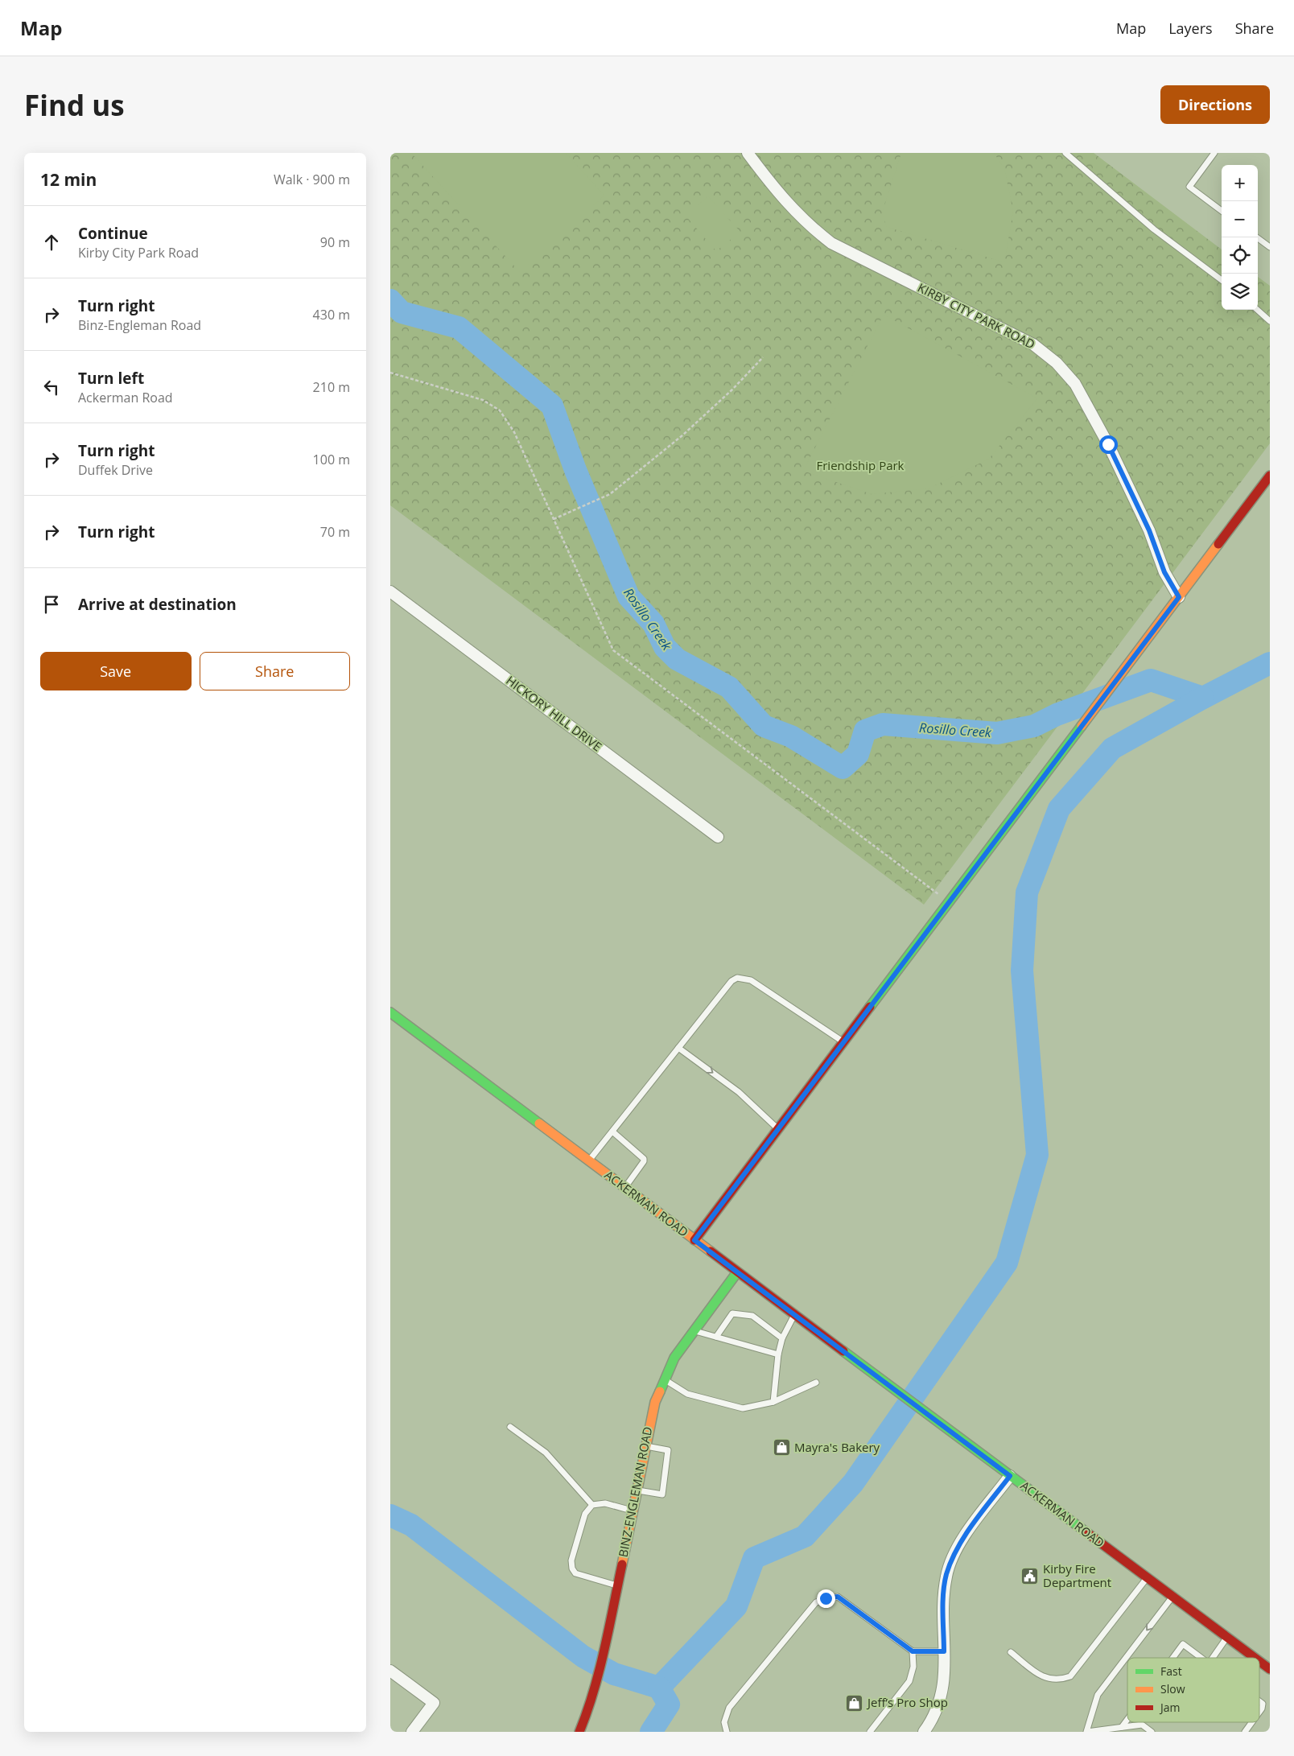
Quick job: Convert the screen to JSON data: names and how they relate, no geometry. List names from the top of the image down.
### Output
{
  "streets": {
    "street": [
      "KIRBY CITY PARK ROAD",
      "HICKORY HILL DRIVE",
      "ACKERMAN ROAD",
      "BINZ-ENGLEMAN ROAD"
    ]
  },
  "crossings": [
    ["ACKERMAN ROAD", "BINZ-ENGLEMAN ROAD"]
  ],
  "water": ["Rosillo Creek"],
  "parks": ["Friendship Park"],
  "places": {
    "shop": ["Mayra's Bakery", "Jeff’s Pro Shop"],
    "public building": ["Kirby Fire Department"]
  },
  "legend": ["Fast", "Slow", "Jam"],
  "page": {
    "header": "Map",
    "nav": ["Map", "Layers", "Share"],
    "buttons": [
      "Directions",
      ["Save", "Share"]
    ],
    "title": "Find us",
    "heading": ["12 min", "Walk · 900 m"],
    "map_buttons": ["+", "−"],
    "list": [
      ["Continue", "Kirby City Park Road", "90 m"],
      ["Turn right", "Binz-Engleman Road", "430 m"],
      ["Turn left", "Ackerman Road", "210 m"],
      ["Turn right", "Duffek Drive", "100 m"],
      ["Turn right", "70 m"],
      "Arrive at destination"
    ]
  }
}
